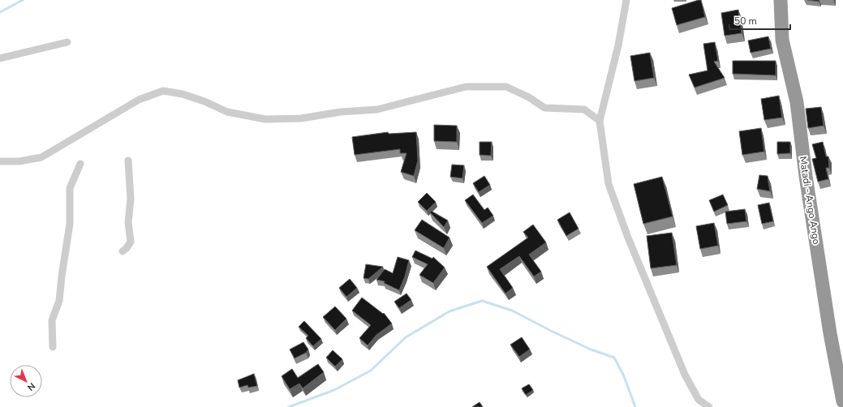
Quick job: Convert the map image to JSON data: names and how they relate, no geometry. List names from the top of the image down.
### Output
{
  "streets": {
    "highway": ["Matadi - Ango Ango"]
  },
  "scale_bar": "50 m",
  "north": "bottom right"
}
